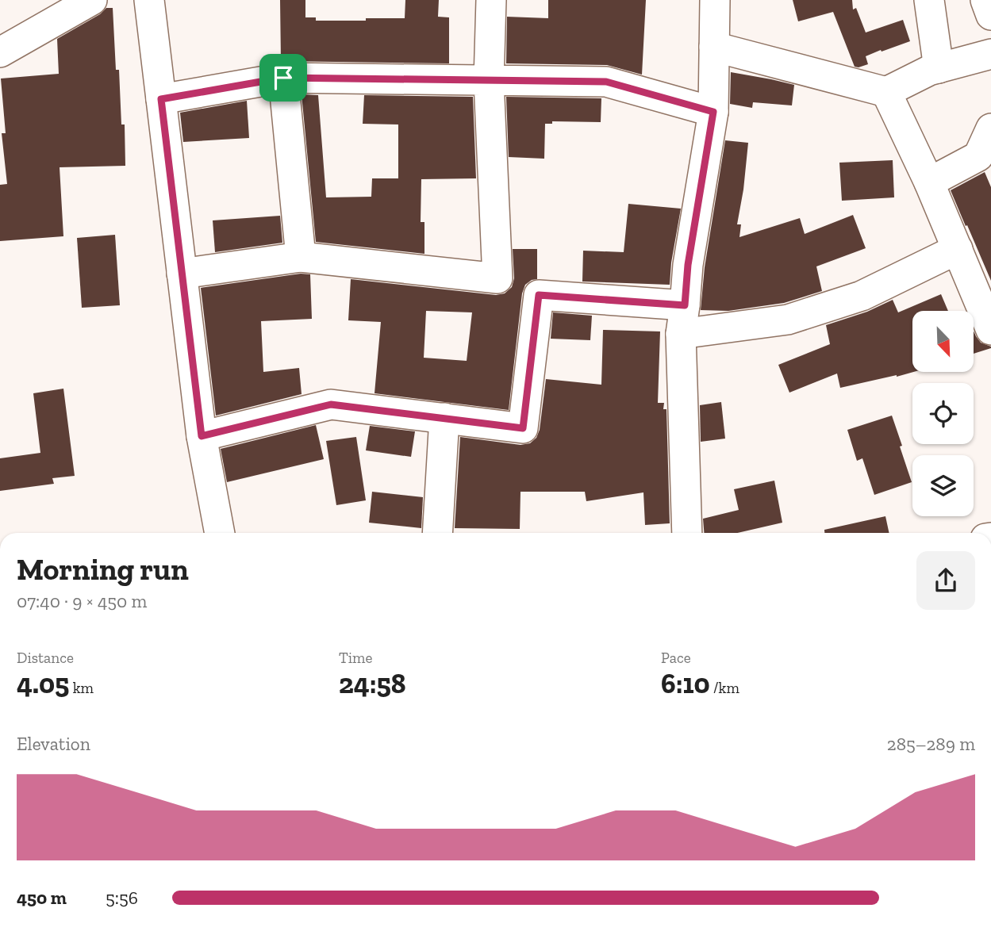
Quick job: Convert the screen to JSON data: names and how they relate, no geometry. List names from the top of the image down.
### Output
{
  "north": "bottom right",
  "page": {
    "heading": ["Morning run", "07:40 · 9 × 450 m"],
    "stats": [
      ["Distance", "4.05 km"],
      ["Time", "24:58"],
      ["Pace", "6:10 /km"]
    ],
    "chart": ["Elevation", "285–289 m"],
    "list": [
      {
        "name": "450 m",
        "note": "5:56"
      }
    ]
  }
}
